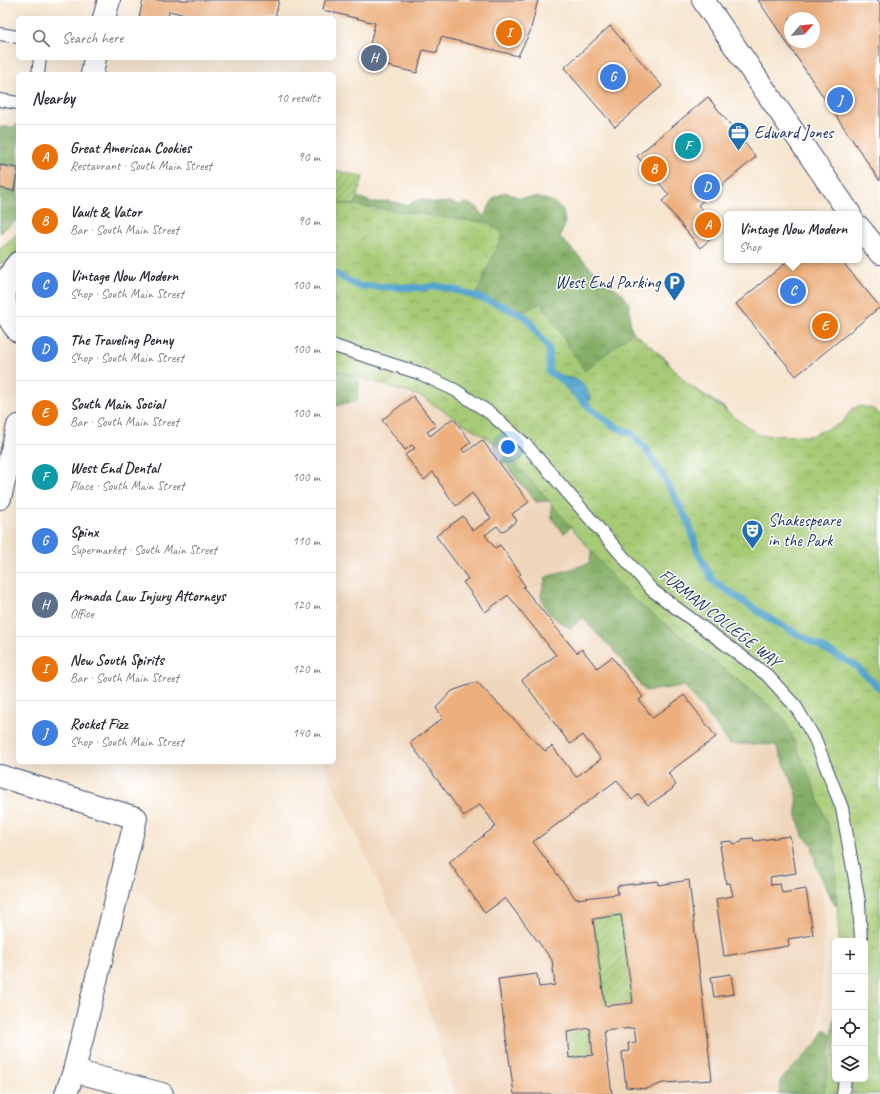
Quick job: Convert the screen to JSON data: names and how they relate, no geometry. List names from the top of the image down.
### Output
{
  "streets": {
    "lane": ["FURMAN COLLEGE WAY"]
  },
  "places": {
    "office": ["Edward Jones"],
    "parking": ["West End Parking"],
    "theatre": ["Shakespeare in the Park"]
  },
  "north": "top right",
  "page": {
    "search": "Search here",
    "pins": [
      "I",
      "H",
      "G",
      "J",
      "F",
      "B",
      "D",
      "A",
      "C",
      "E"
    ],
    "heading": ["Nearby", "10 results"],
    "list": [
      {
        "mark": "A",
        "name": "Great American Cookies",
        "note": "Restaurant · South Main Street",
        "value": "90 m"
      },
      {
        "mark": "B",
        "name": "Vault & Vator",
        "note": "Bar · South Main Street",
        "value": "90 m"
      },
      {
        "mark": "C",
        "name": "Vintage Now Modern",
        "note": "Shop · South Main Street",
        "value": "100 m"
      },
      {
        "mark": "D",
        "name": "The Traveling Penny",
        "note": "Shop · South Main Street",
        "value": "100 m"
      },
      {
        "mark": "E",
        "name": "South Main Social",
        "note": "Bar · South Main Street",
        "value": "100 m"
      },
      {
        "mark": "F",
        "name": "West End Dental",
        "note": "Place · South Main Street",
        "value": "100 m"
      },
      {
        "mark": "G",
        "name": "Spinx",
        "note": "Supermarket · South Main Street",
        "value": "110 m"
      },
      {
        "mark": "H",
        "name": "Armada Law Injury Attorneys",
        "note": "Office",
        "value": "120 m"
      },
      {
        "mark": "I",
        "name": "New South Spirits",
        "note": "Bar · South Main Street",
        "value": "120 m"
      },
      {
        "mark": "J",
        "name": "Rocket Fizz",
        "note": "Shop · South Main Street",
        "value": "140 m"
      }
    ],
    "popup": ["Vintage Now Modern", "Shop"],
    "map_buttons": ["+", "−"]
  }
}
